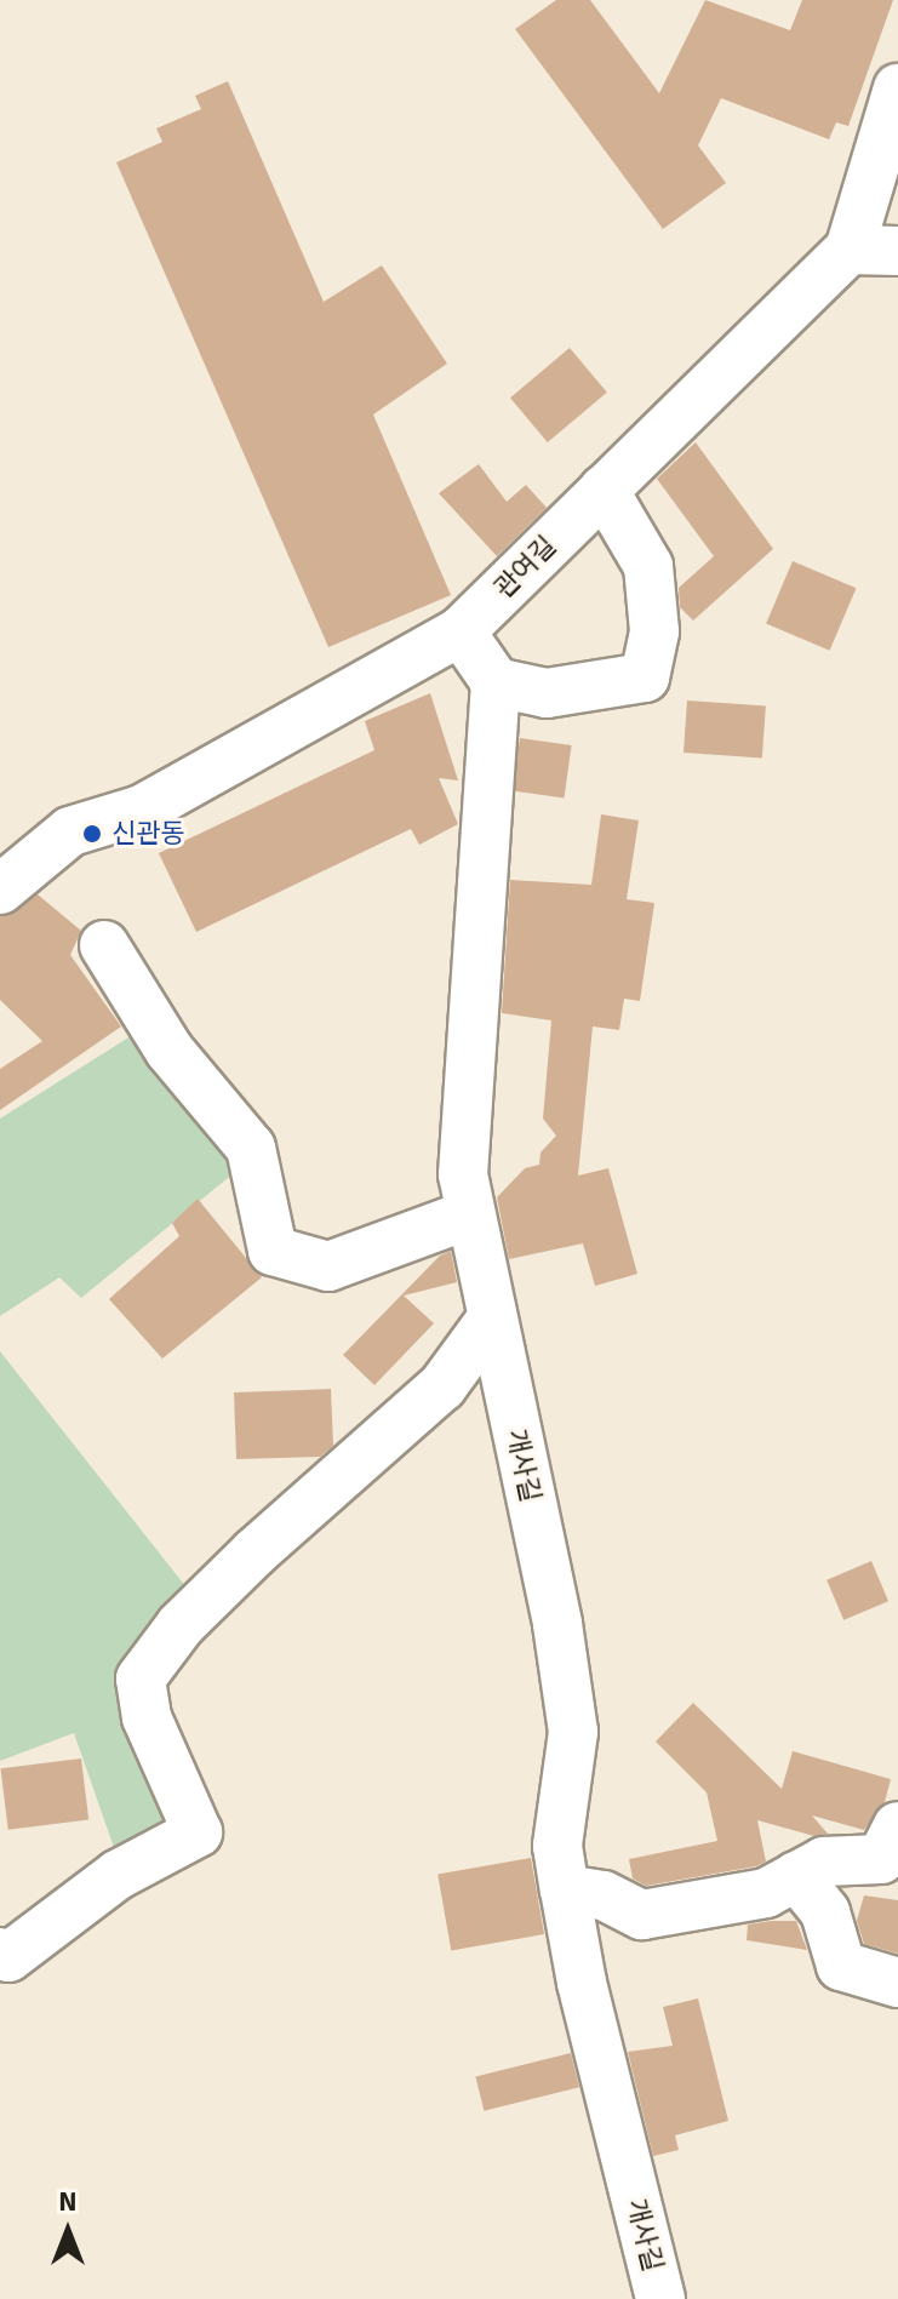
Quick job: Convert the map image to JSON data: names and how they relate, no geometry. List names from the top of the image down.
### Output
{
  "streets": {
    "street": ["관여길", "개사길"]
  },
  "places": ["신관동"],
  "north": "top"
}
